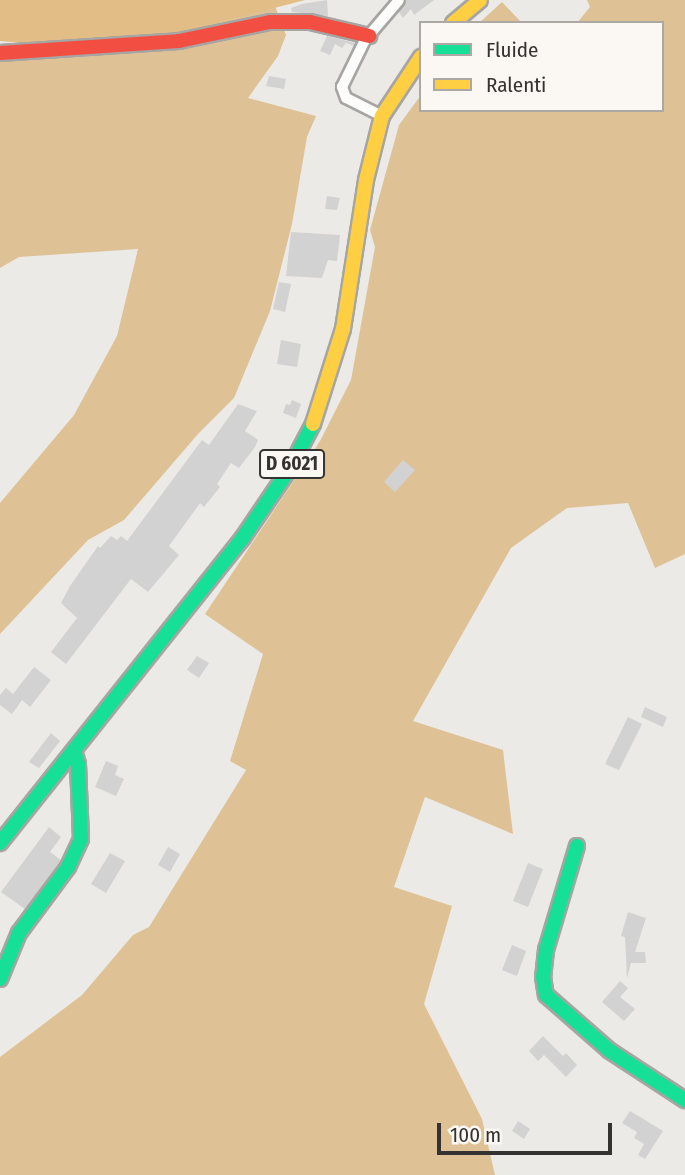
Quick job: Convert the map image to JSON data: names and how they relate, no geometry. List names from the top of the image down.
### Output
{
  "streets": {
    "street": ["D 6021"]
  },
  "legend": ["Fluide", "Ralenti"],
  "scale_bar": "100 m"
}
